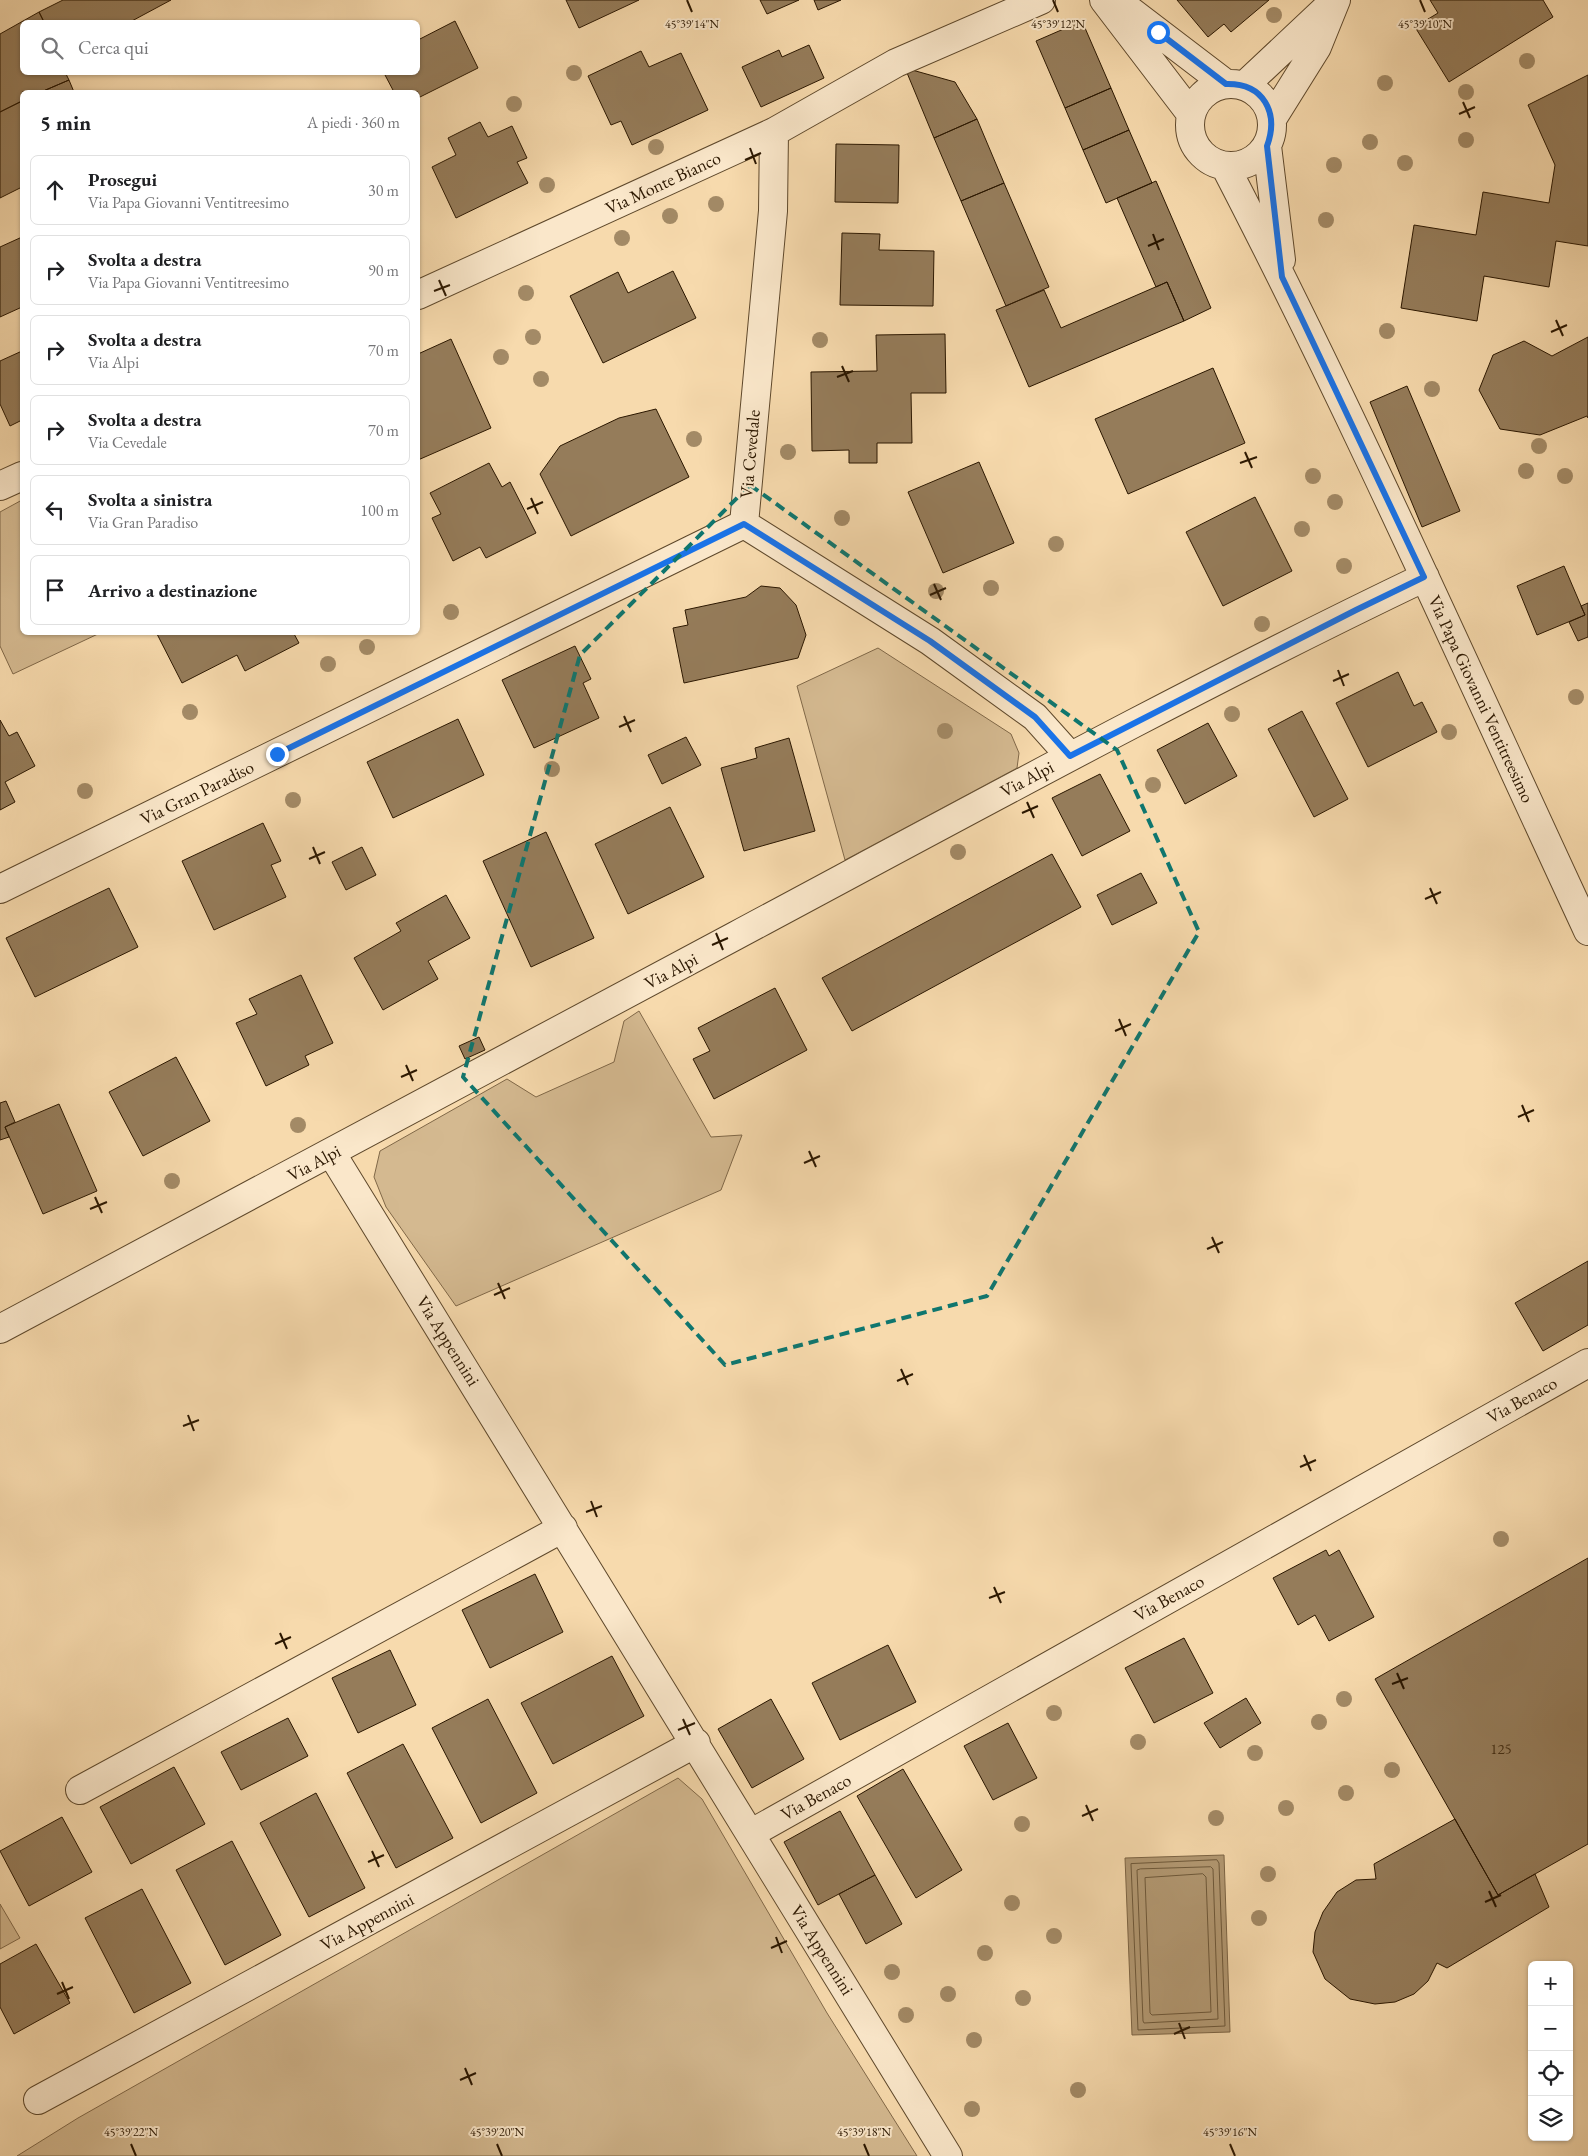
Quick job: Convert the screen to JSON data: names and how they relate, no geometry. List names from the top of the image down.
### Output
{
  "streets": {
    "street": [
      "Via Monte Bianco",
      "Via Cevedale",
      "Via Papa Giovanni Ventitreesimo",
      "Via Alpi",
      "Via Gran Paradiso",
      "Via Appennini",
      "Via Benaco"
    ]
  },
  "crossings": [
    ["Via Monte Bianco", "Via Cevedale"],
    ["Via Cevedale", "Via Gran Paradiso"],
    ["Via Papa Giovanni Ventitreesimo", "Via Alpi"],
    ["Via Alpi", "Via Appennini"],
    ["Via Appennini", "Via Benaco"]
  ],
  "house_numbers": ["125"],
  "page": {
    "search": "Cerca qui",
    "heading": ["5 min", "A piedi · 360 m"],
    "list": [
      ["Prosegui", "Via Papa Giovanni Ventitreesimo", "30 m"],
      ["Svolta a destra", "Via Papa Giovanni Ventitreesimo", "90 m"],
      ["Svolta a destra", "Via Alpi", "70 m"],
      ["Svolta a destra", "Via Cevedale", "70 m"],
      ["Svolta a sinistra", "Via Gran Paradiso", "100 m"],
      "Arrivo a destinazione"
    ],
    "map_buttons": ["+", "−"]
  },
  "coordinates": [
    "45°39'14\"N",
    "45°39'12\"N",
    "45°39'10\"N",
    "45°39'22\"N",
    "45°39'20\"N",
    "45°39'18\"N",
    "45°39'16\"N"
  ]
}
